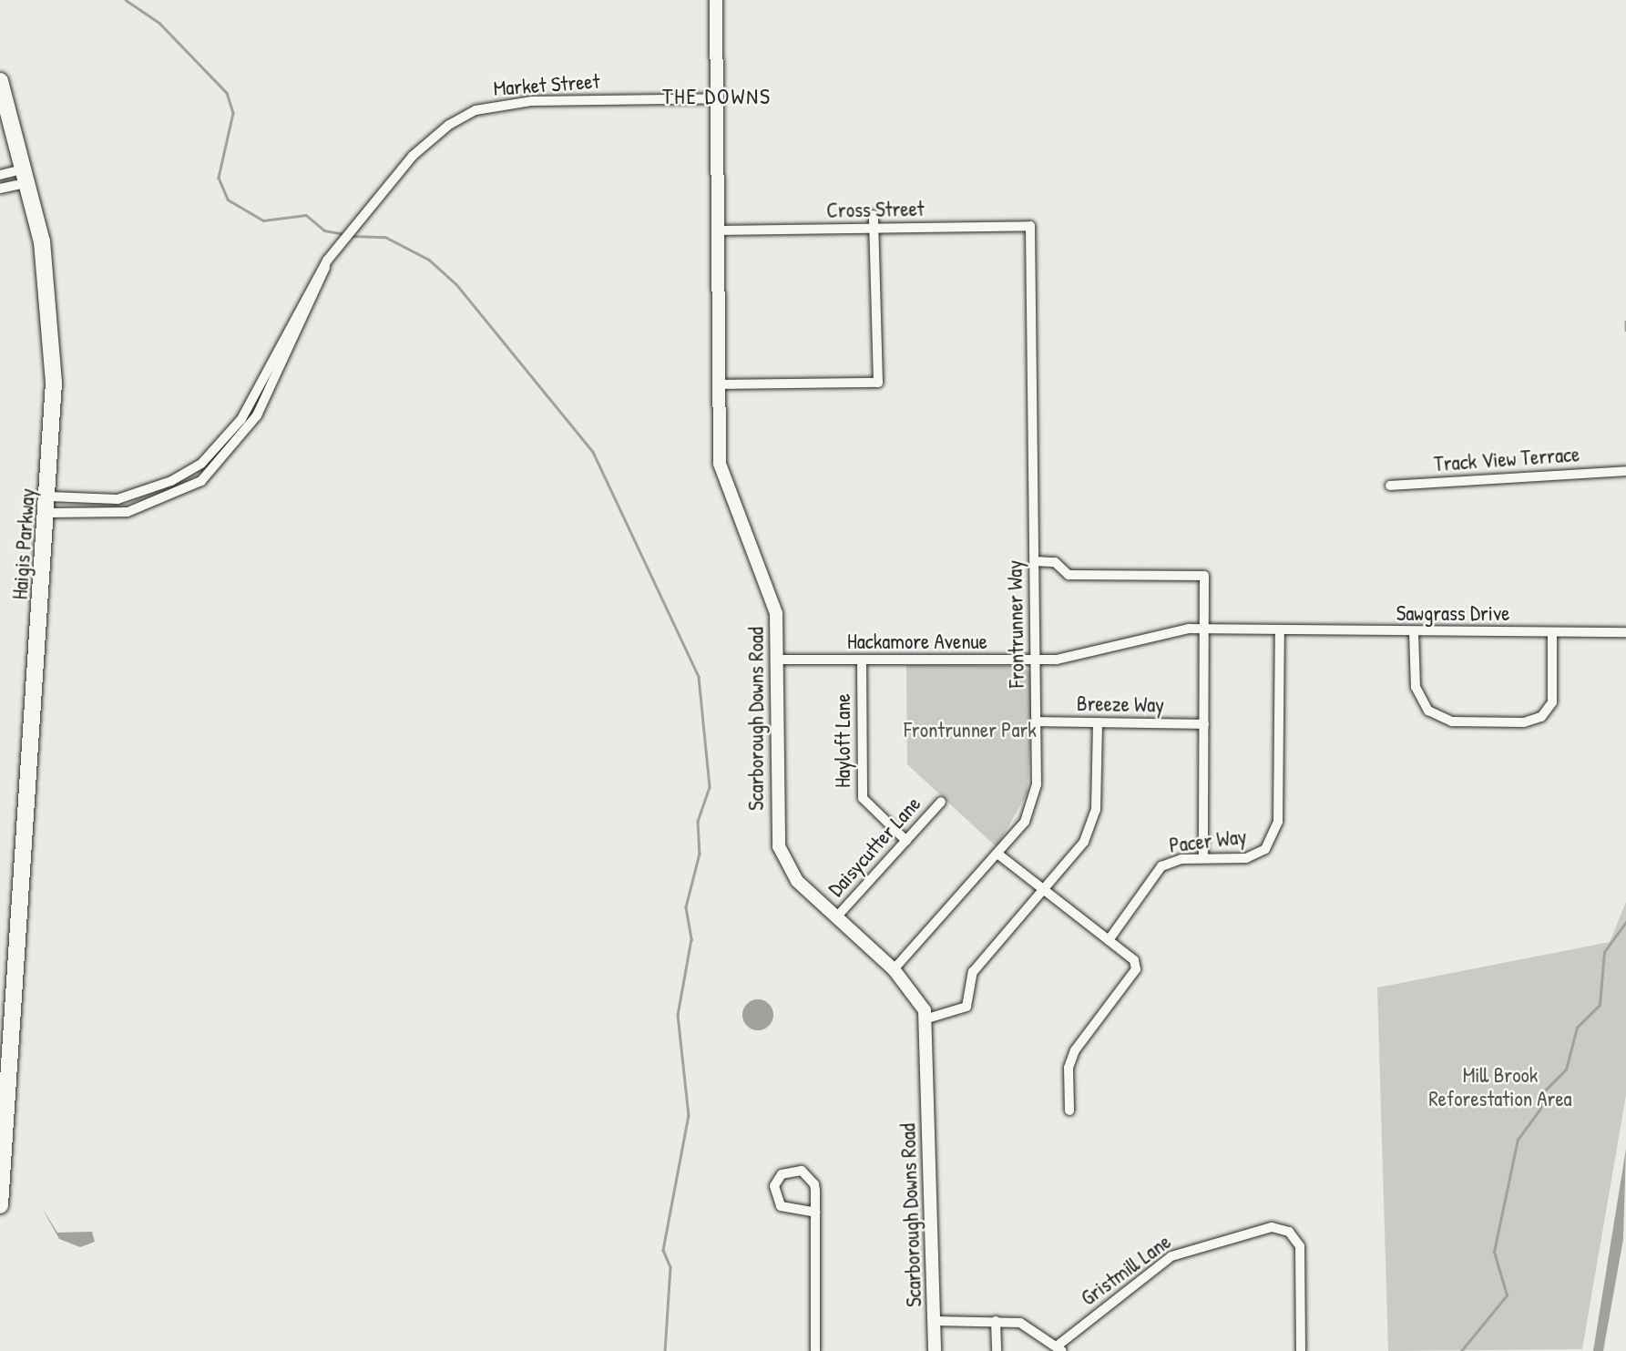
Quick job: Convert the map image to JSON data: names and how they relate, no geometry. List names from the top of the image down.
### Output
{
  "streets": {
    "main road": ["Haigis Parkway"],
    "street": [
      "Market Street",
      "Cross Street",
      "Track View Terrace",
      "Sawgrass Drive",
      "Frontrunner Way",
      "Hackamore Avenue",
      "Breeze Way",
      "Scarborough Downs Road",
      "Hayloft Lane",
      "Pacer Way",
      "Daisycutter Lane",
      "Gristmill Lane"
    ]
  },
  "crossings": [
    ["Market Street", "Haigis Parkway"],
    ["Market Street", "Scarborough Downs Road"],
    ["Cross Street", "Frontrunner Way"],
    ["Cross Street", "Scarborough Downs Road"],
    ["Sawgrass Drive", "Hackamore Avenue"],
    ["Sawgrass Drive", "Pacer Way"],
    ["Frontrunner Way", "Hackamore Avenue"],
    ["Frontrunner Way", "Breeze Way"],
    ["Frontrunner Way", "Scarborough Downs Road"],
    ["Hackamore Avenue", "Scarborough Downs Road"],
    ["Hackamore Avenue", "Hayloft Lane"],
    ["Hackamore Avenue", "Pacer Way"],
    ["Scarborough Downs Road", "Daisycutter Lane"],
    ["Scarborough Downs Road", "Gristmill Lane"],
    ["Hayloft Lane", "Daisycutter Lane"]
  ],
  "districts": ["THE DOWNS"],
  "parks": ["Frontrunner Park", "Mill Brook Reforestation Area"]
}
